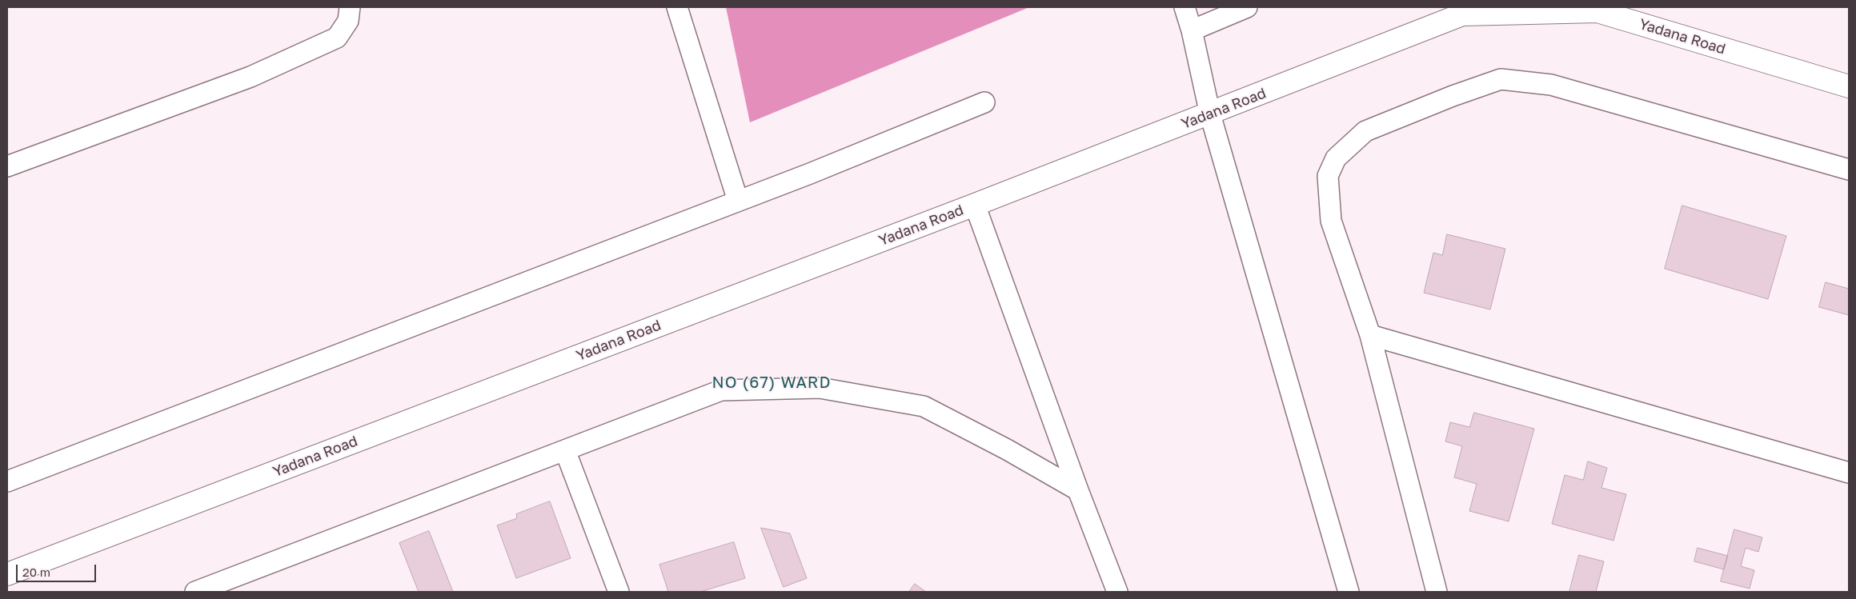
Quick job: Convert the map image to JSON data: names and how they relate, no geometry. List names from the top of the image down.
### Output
{
  "streets": {
    "main road": ["Yadana Road"]
  },
  "districts": ["NO (67) WARD"],
  "scale_bar": "20 m"
}
